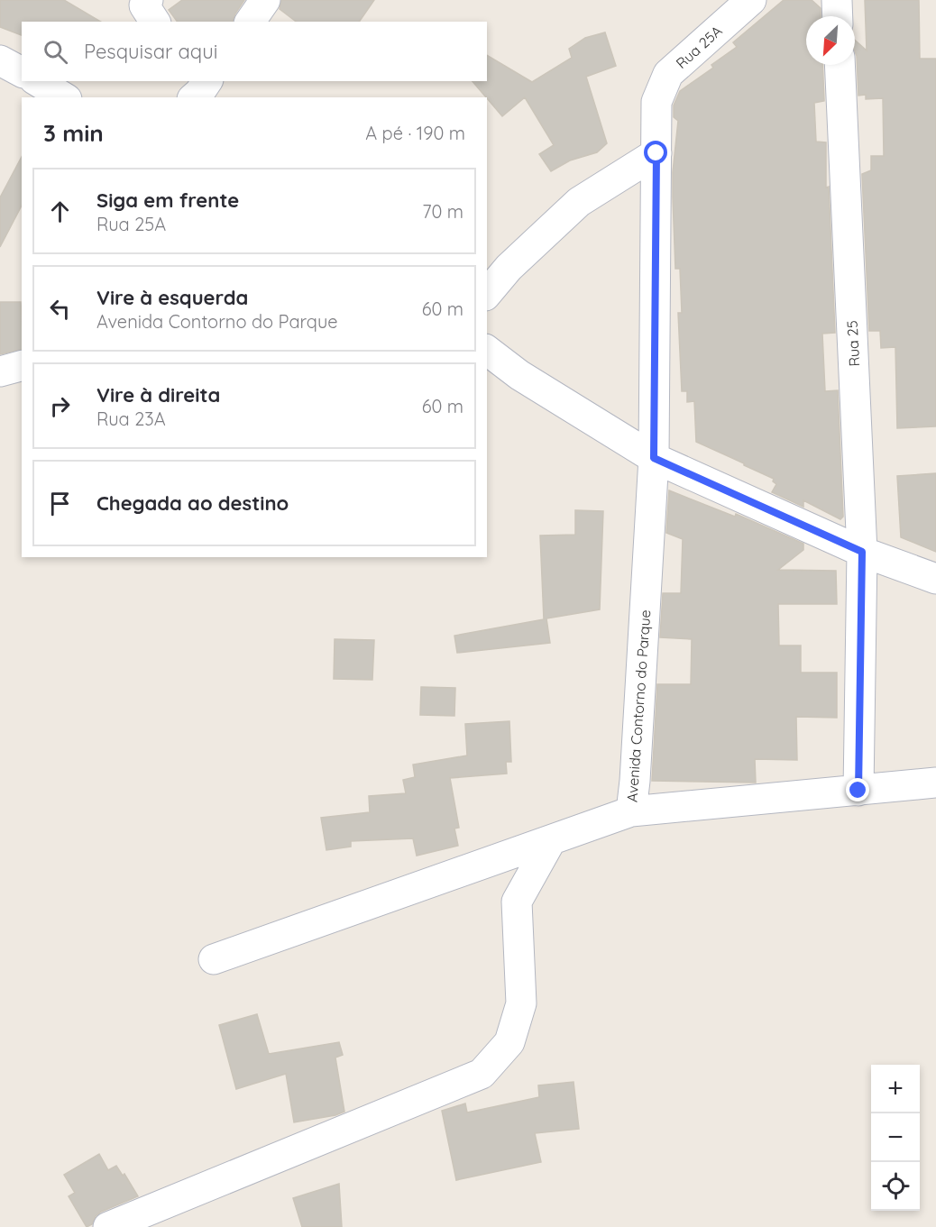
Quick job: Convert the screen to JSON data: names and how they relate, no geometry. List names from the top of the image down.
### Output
{
  "streets": {
    "street": ["Rua 25A", "Rua 25", "Avenida Contorno do Parque"]
  },
  "crossings": [
    ["Rua 25A", "Avenida Contorno do Parque"],
    ["Rua 25", "Avenida Contorno do Parque"]
  ],
  "north": "bottom left",
  "page": {
    "search": "Pesquisar aqui",
    "heading": ["3 min", "A pé · 190 m"],
    "list": [
      ["Siga em frente", "Rua 25A", "70 m"],
      ["Vire à esquerda", "Avenida Contorno do Parque", "60 m"],
      ["Vire à direita", "Rua 23A", "60 m"],
      "Chegada ao destino"
    ],
    "map_buttons": ["+", "−"]
  }
}
